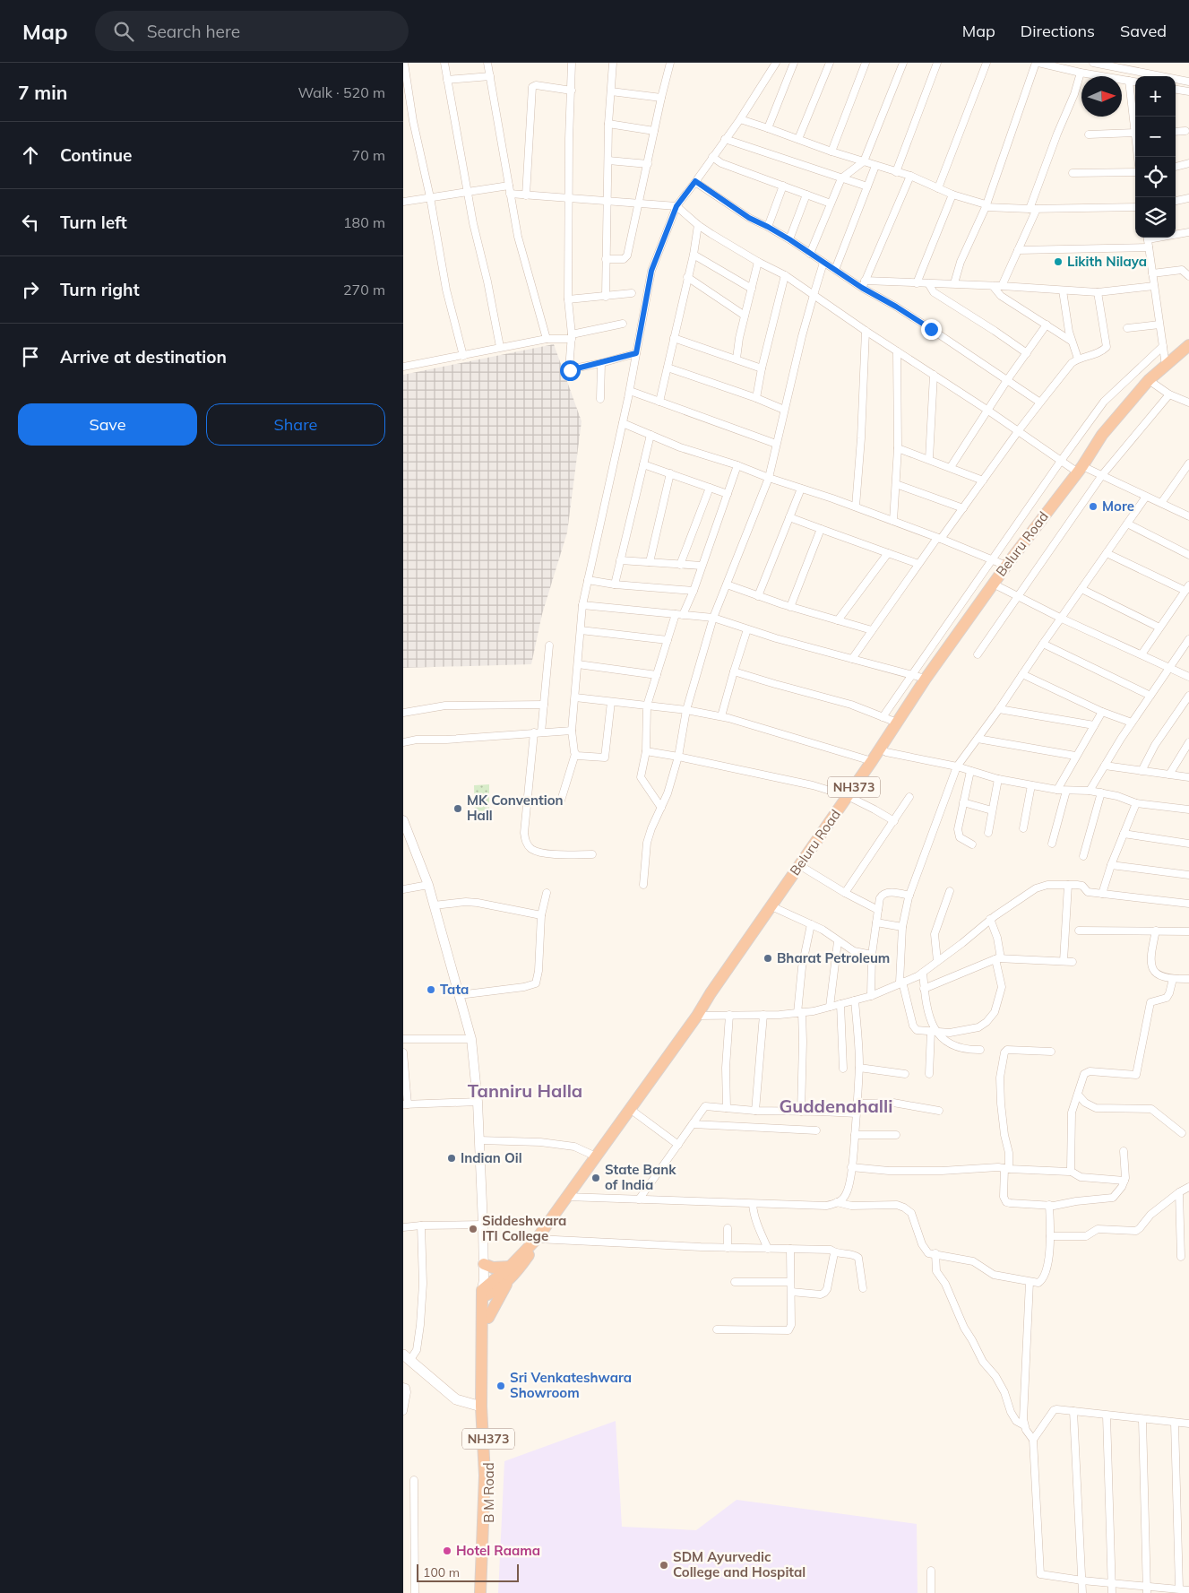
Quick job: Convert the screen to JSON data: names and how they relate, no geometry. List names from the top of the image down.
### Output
{
  "streets": {
    "highway": ["Beluru Road", "NH373", "B M Road"]
  },
  "crossings": [
    ["Beluru Road", "NH373"],
    ["Beluru Road", "B M Road"],
    ["NH373", "B M Road"]
  ],
  "districts": ["Tanniru Halla", "Guddenahalli"],
  "places": [
    "Likith Nilaya",
    "More",
    "MK Convention Hall",
    "Bharat Petroleum",
    "Tata",
    "Indian Oil",
    "State Bank of India",
    "Siddeshwara ITI College",
    "Sri Venkateshwara Showroom",
    "Hotel Raama",
    "SDM Ayurvedic College and Hospital"
  ],
  "scale_bar": "100 m",
  "north": "right",
  "page": {
    "header": "Map",
    "search": "Search here",
    "nav": ["Map", "Directions", "Saved"],
    "heading": ["7 min", "Walk · 520 m"],
    "map_buttons": ["+", "−"],
    "list": [
      ["Continue", "70 m"],
      ["Turn left", "180 m"],
      ["Turn right", "270 m"],
      "Arrive at destination"
    ],
    "buttons": ["Save", "Share"],
    "scale": "100 m"
  }
}
